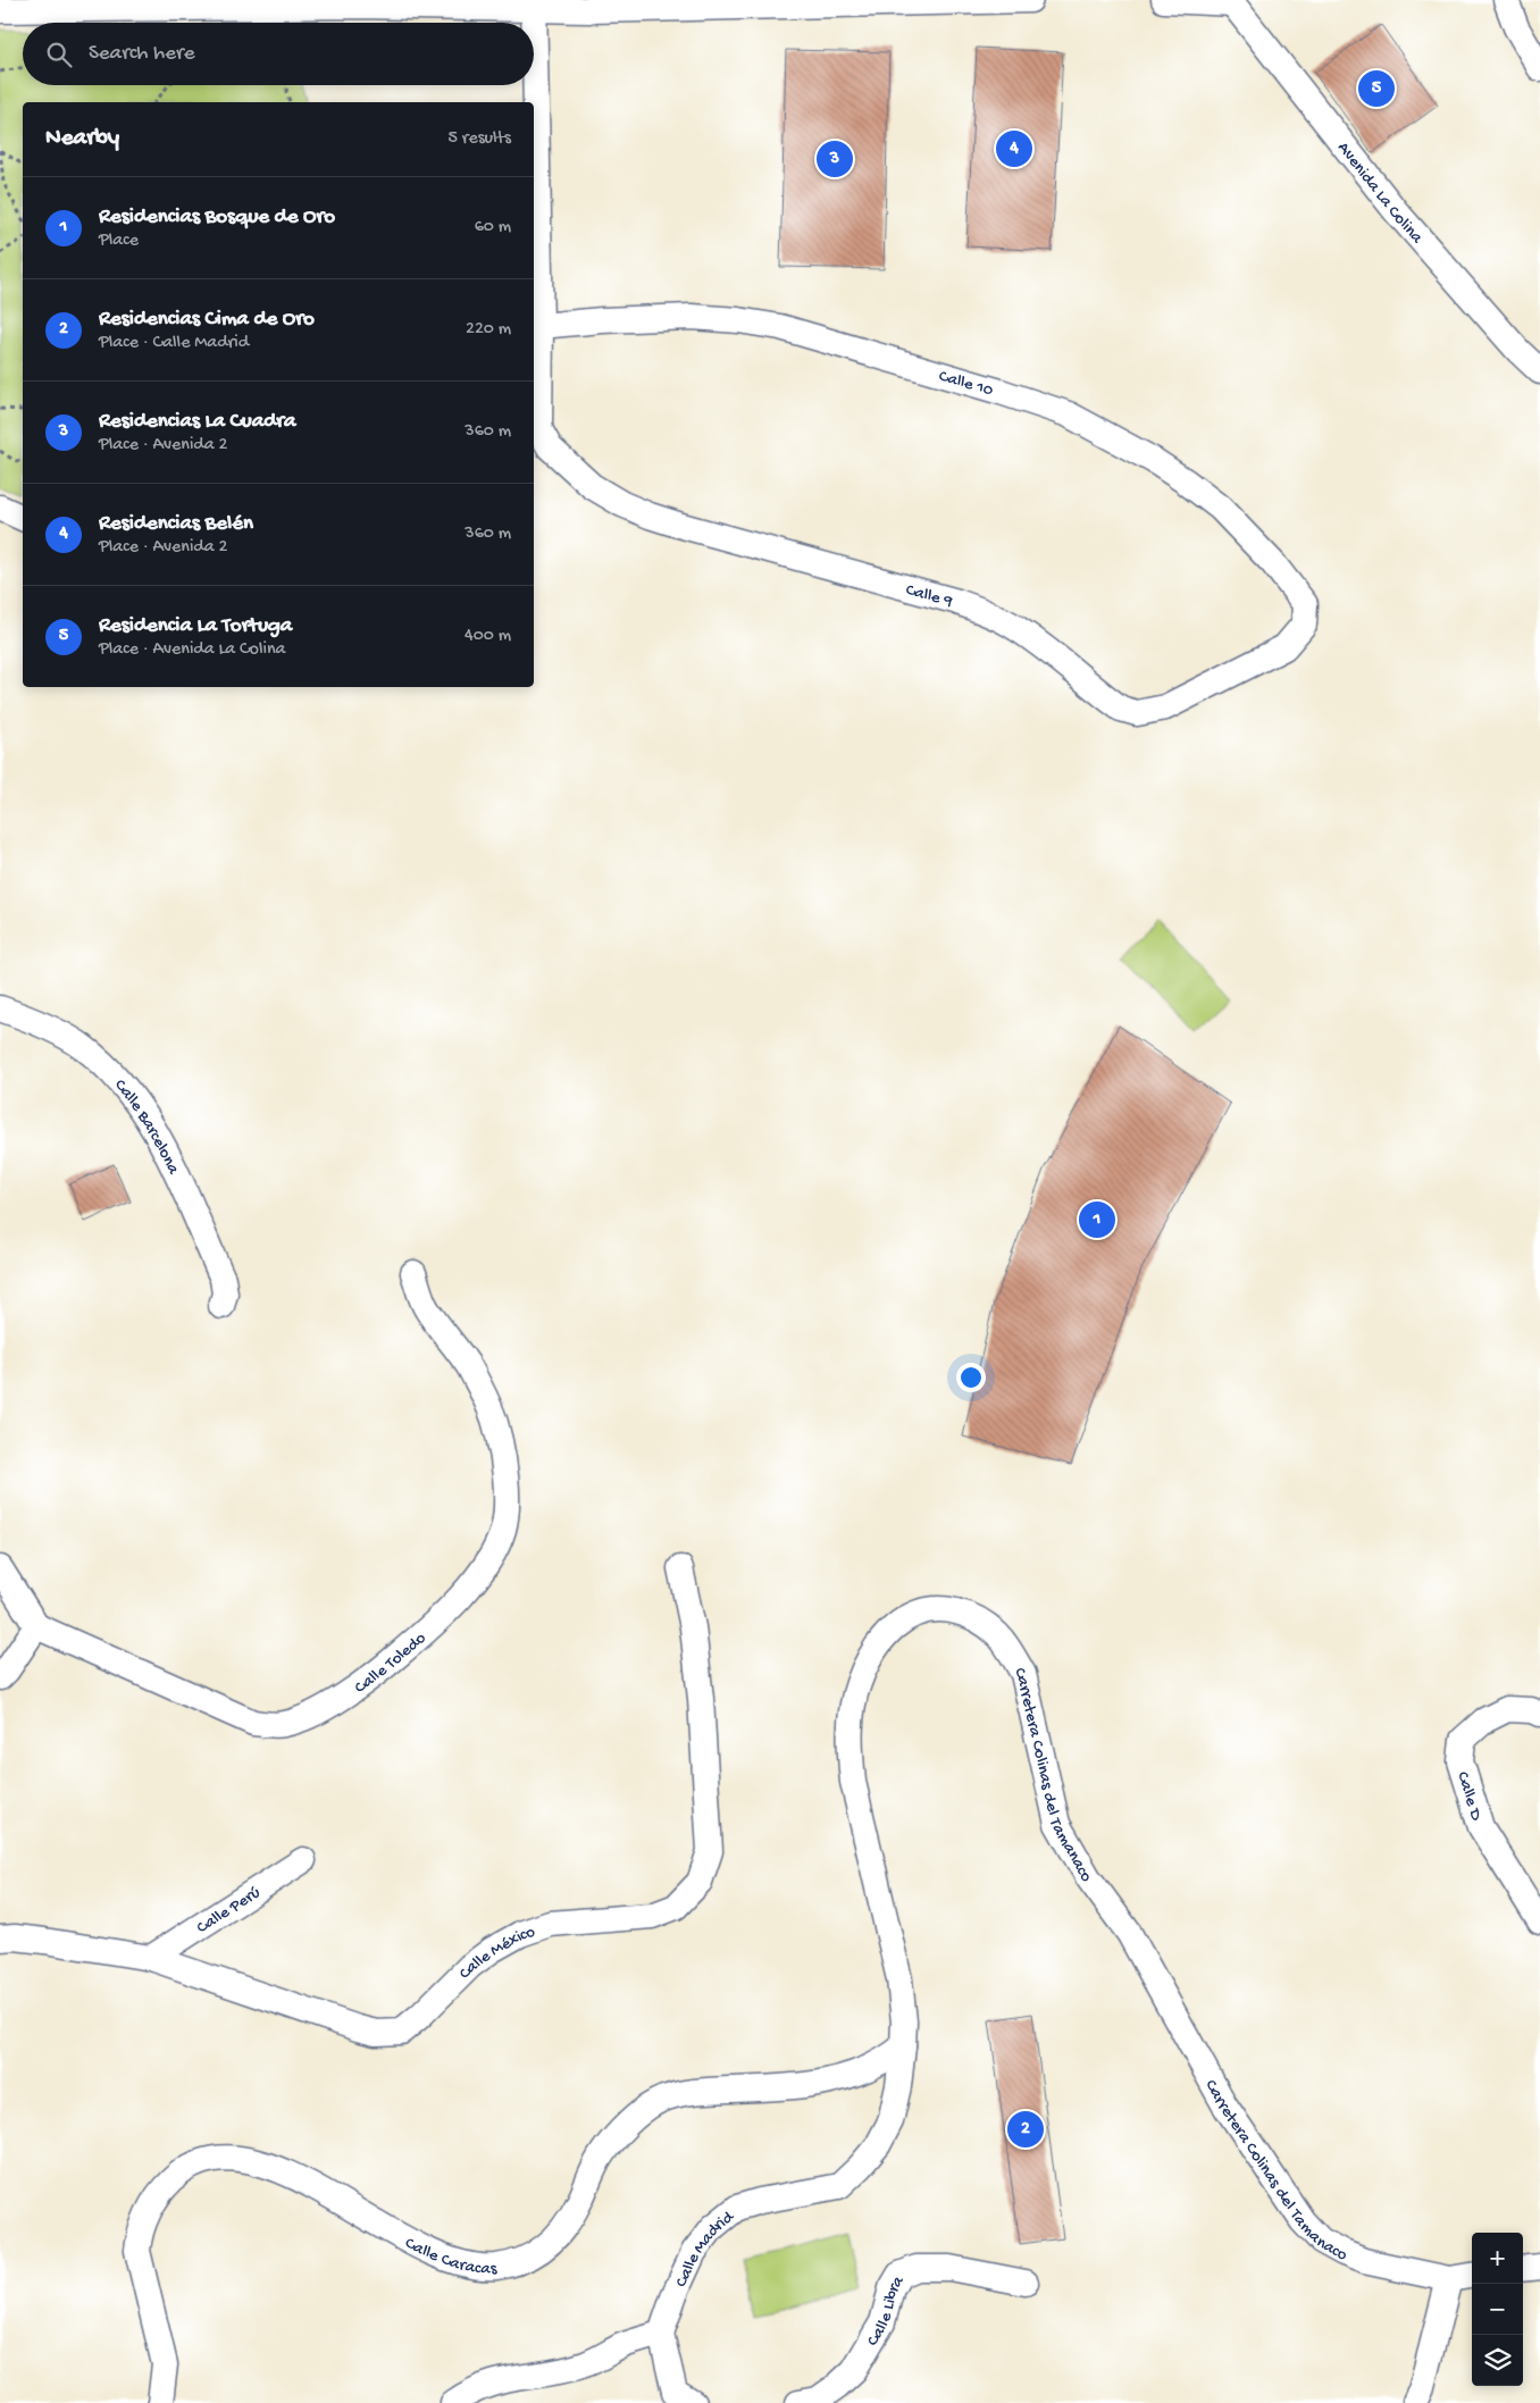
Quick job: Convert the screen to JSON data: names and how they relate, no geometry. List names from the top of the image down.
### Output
{
  "streets": {
    "street": [
      "Avenida La Colina",
      "Calle 10",
      "Calle 9",
      "Calle Barcelona",
      "Calle Toledo",
      "Carretera Colinas del Tamanaco",
      "Calle D",
      "Calle Perú",
      "Calle México",
      "Calle Caracas",
      "Calle Madrid",
      "Calle Libra"
    ]
  },
  "crossings": [
    ["Calle 10", "Calle 9"],
    ["Carretera Colinas del Tamanaco", "Calle Caracas"],
    ["Carretera Colinas del Tamanaco", "Calle Madrid"],
    ["Calle Perú", "Calle México"],
    ["Calle Caracas", "Calle Madrid"]
  ],
  "page": {
    "search": "Search here",
    "pins": [
      "5",
      "4",
      "3",
      "1",
      "2"
    ],
    "heading": ["Nearby", "5 results"],
    "list": [
      {
        "mark": "1",
        "name": "Residencias Bosque de Oro",
        "note": "Place",
        "value": "60 m"
      },
      {
        "mark": "2",
        "name": "Residencias Cima de Oro",
        "note": "Place · Calle Madrid",
        "value": "220 m"
      },
      {
        "mark": "3",
        "name": "Residencias La Cuadra",
        "note": "Place · Avenida 2",
        "value": "360 m"
      },
      {
        "mark": "4",
        "name": "Residencias Belén",
        "note": "Place · Avenida 2",
        "value": "360 m"
      },
      {
        "mark": "5",
        "name": "Residencia La Tortuga",
        "note": "Place · Avenida La Colina",
        "value": "400 m"
      }
    ],
    "map_buttons": ["+", "−"]
  }
}
